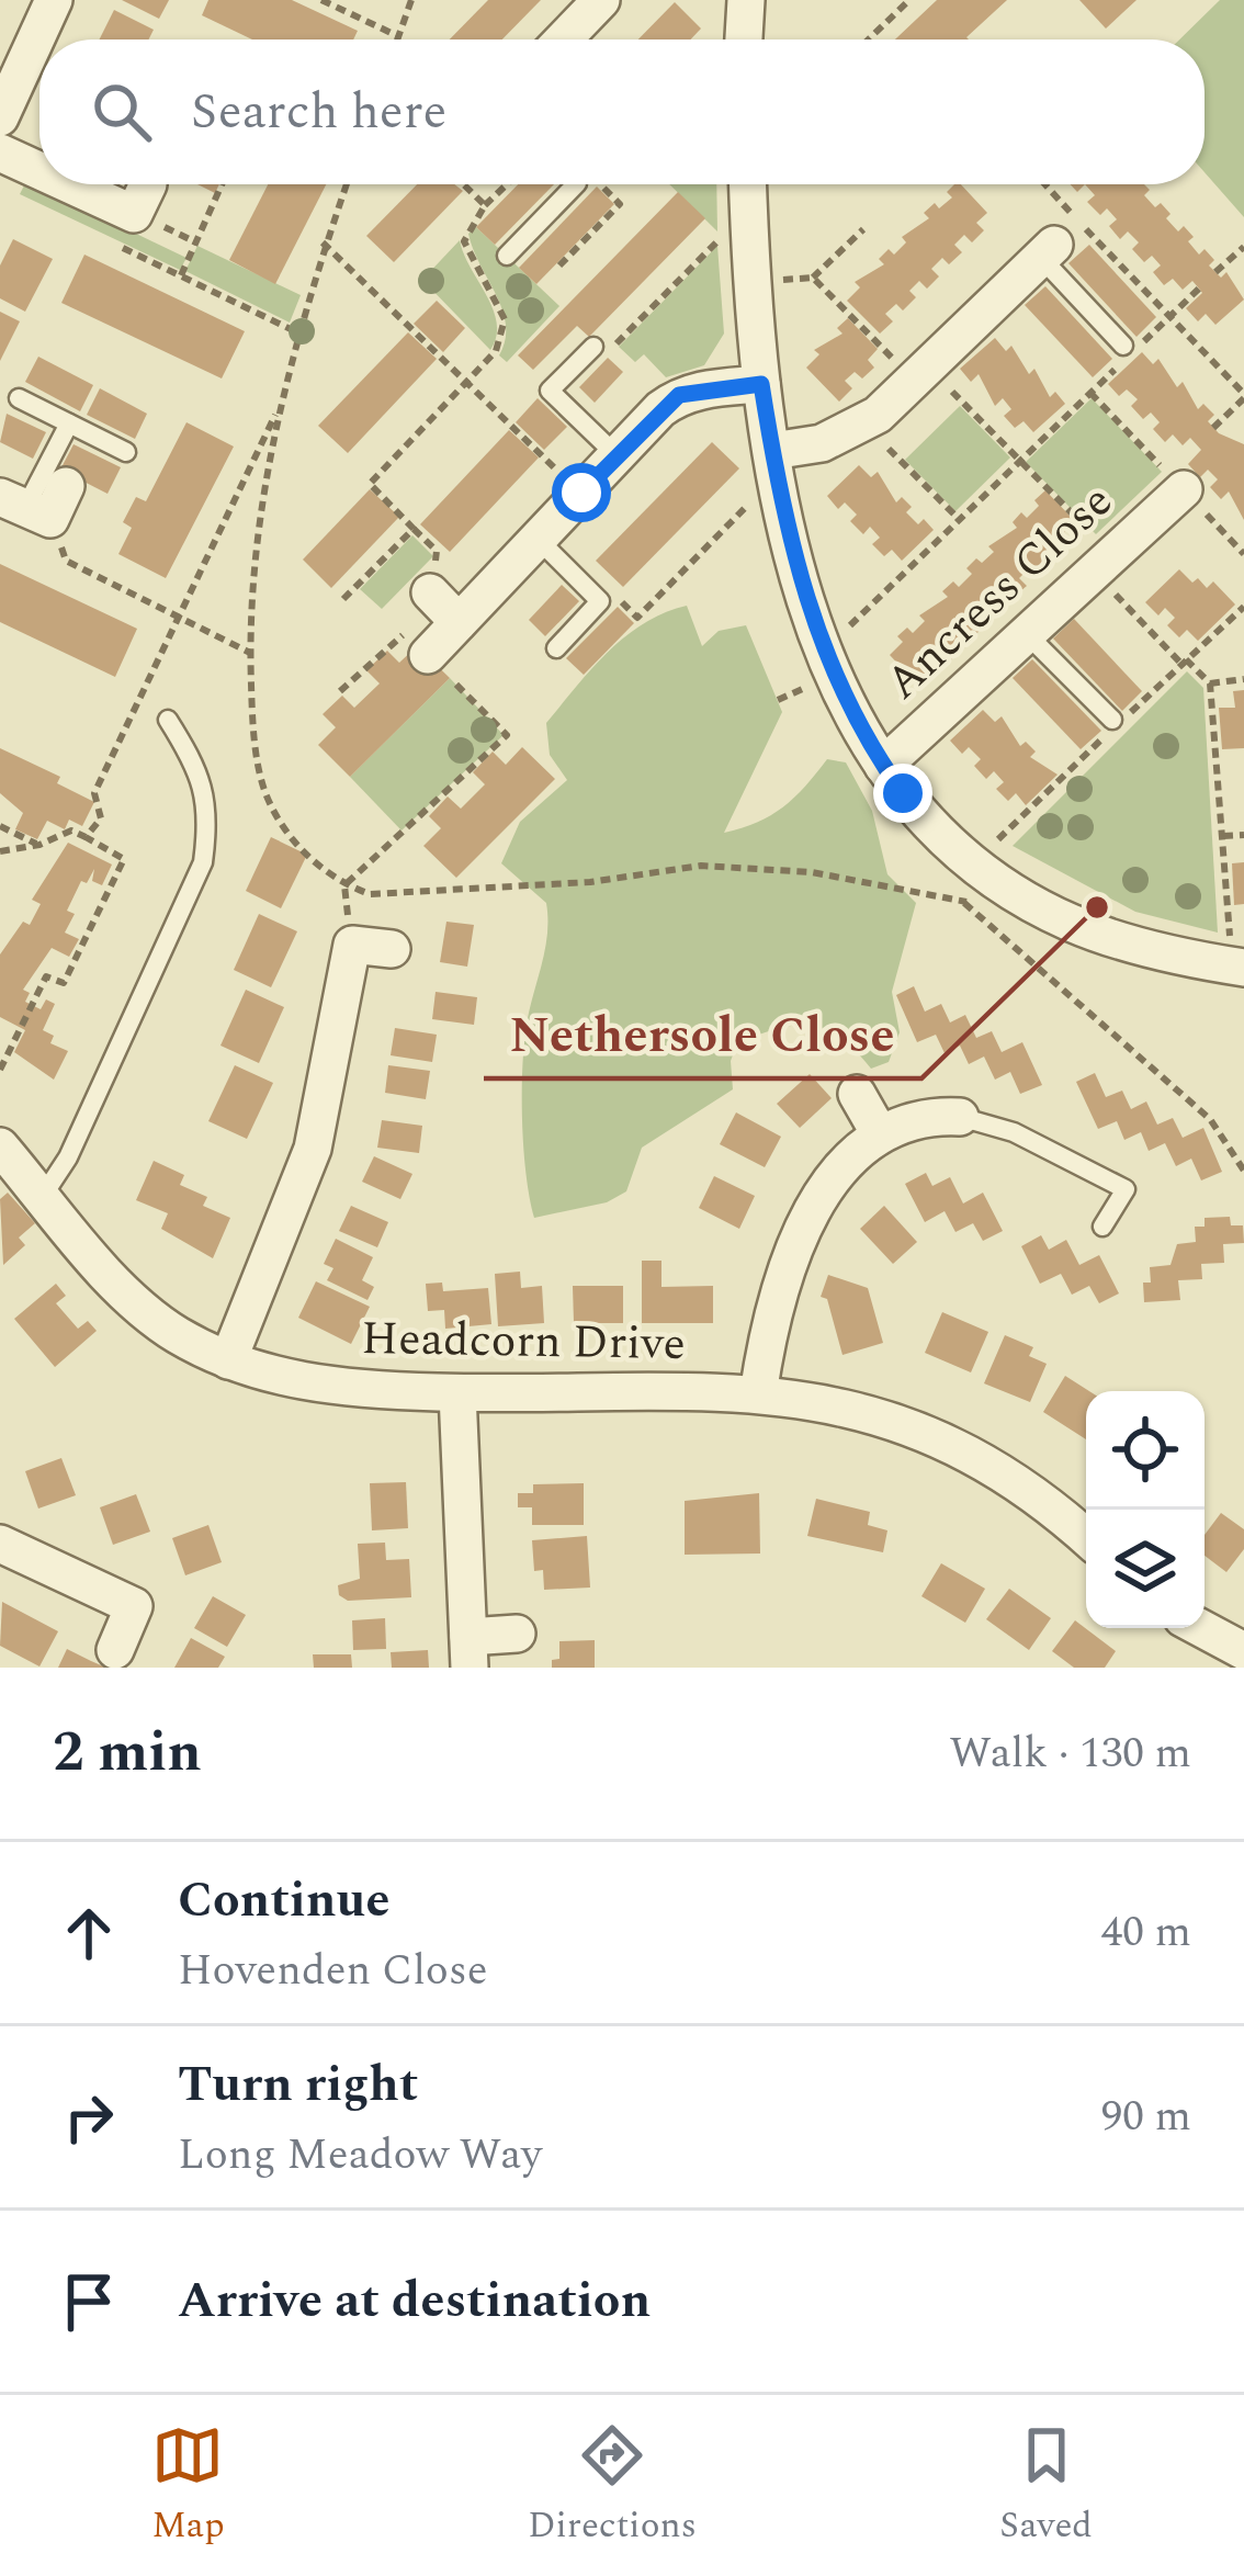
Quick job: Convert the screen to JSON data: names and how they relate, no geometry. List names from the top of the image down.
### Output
{
  "streets": {
    "street": ["Ancress Close", "Headcorn Drive"]
  },
  "places": ["Nethersole Close"],
  "page": {
    "search": "Search here",
    "heading": ["2 min", "Walk · 130 m"],
    "list": [
      ["Continue", "Hovenden Close", "40 m"],
      ["Turn right", "Long Meadow Way", "90 m"],
      "Arrive at destination"
    ],
    "nav": ["Map", "Directions", "Saved"]
  }
}
